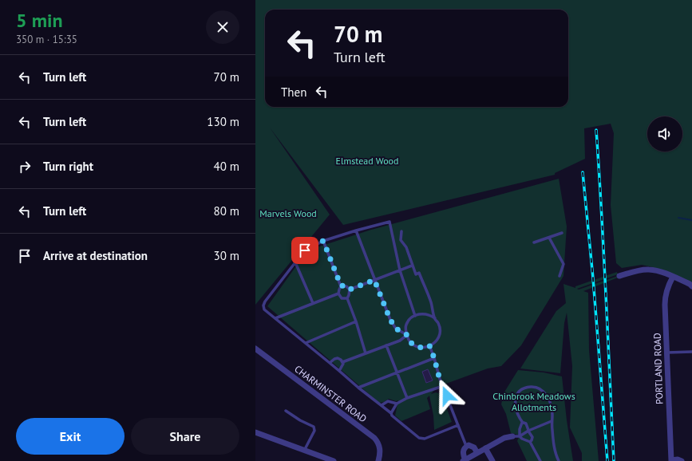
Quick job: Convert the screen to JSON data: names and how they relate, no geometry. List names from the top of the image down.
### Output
{
  "streets": {
    "street": ["PORTLAND ROAD", "CHARMINSTER ROAD"]
  },
  "parks": ["Elmstead Wood", "Marvels Wood", "Chinbrook Meadows Allotments"],
  "page": {
    "heading": ["5 min", "350 m · 15:35"],
    "turn": ["70 m", "Turn left"],
    "list": [
      {
        "name": "Turn left",
        "value": "70 m"
      },
      {
        "name": "Turn left",
        "value": "130 m"
      },
      {
        "name": "Turn right",
        "value": "40 m"
      },
      {
        "name": "Turn left",
        "value": "80 m"
      },
      {
        "name": "Arrive at destination",
        "value": "30 m"
      }
    ],
    "then": "Then",
    "buttons": ["Exit", "Share"]
  }
}
